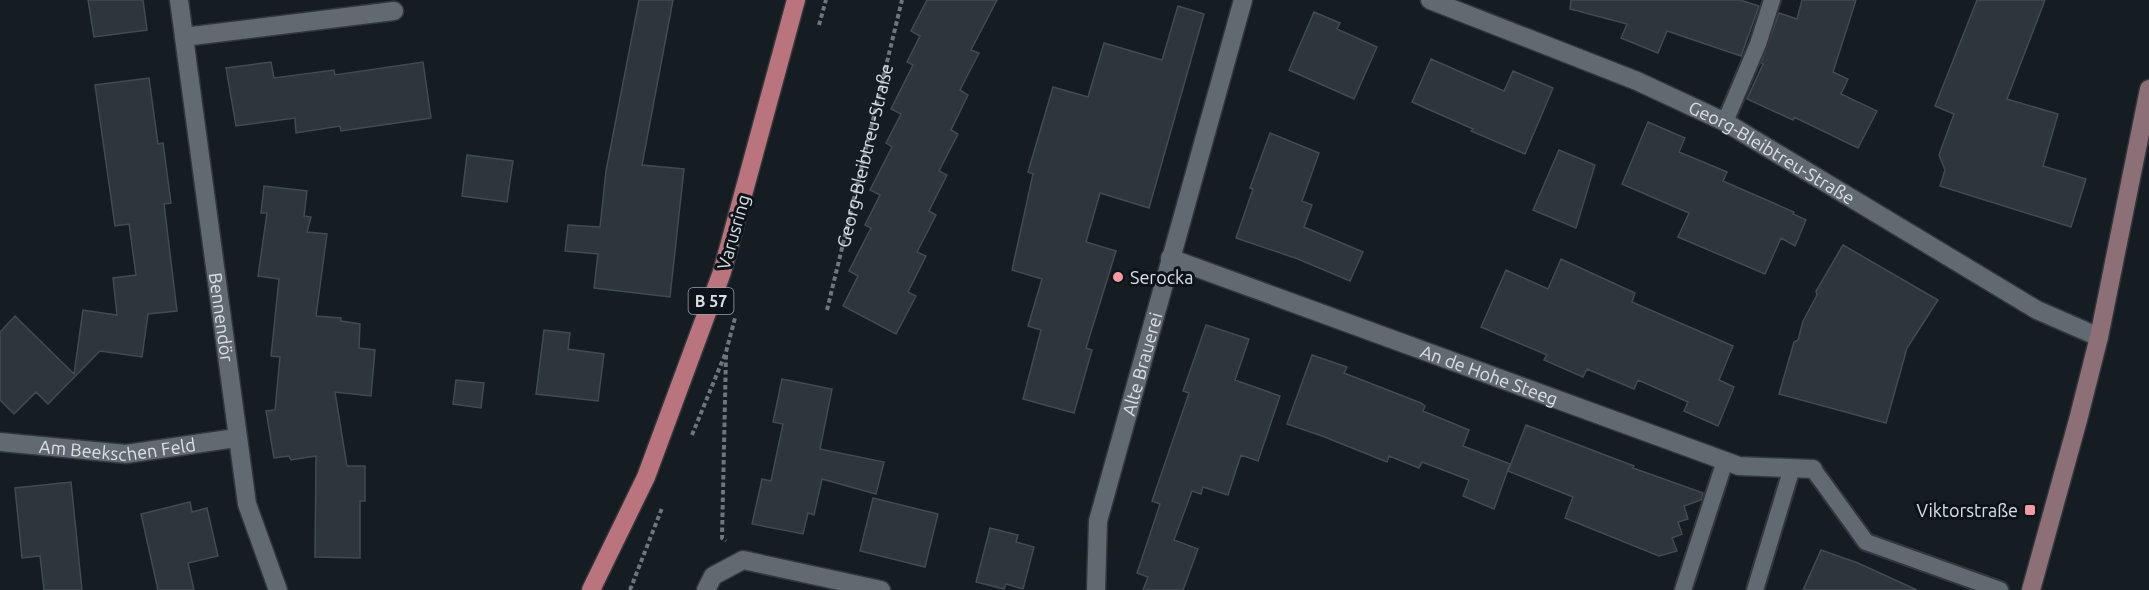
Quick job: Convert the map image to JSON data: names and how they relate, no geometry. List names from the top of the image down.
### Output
{
  "streets": {
    "main road": ["Varusring", "B 57"],
    "street": [
      "Georg-Bleibtreu-Straße",
      "Bennendör",
      "Alte Brauerei",
      "An de Hohe Steeg",
      "Am Beekschen Feld"
    ]
  },
  "crossings": [
    ["Bennendör", "Am Beekschen Feld"],
    ["Alte Brauerei", "An de Hohe Steeg"]
  ],
  "places": {
    "other": ["Serocka"],
    "transit": ["Viktorstraße"]
  }
}
